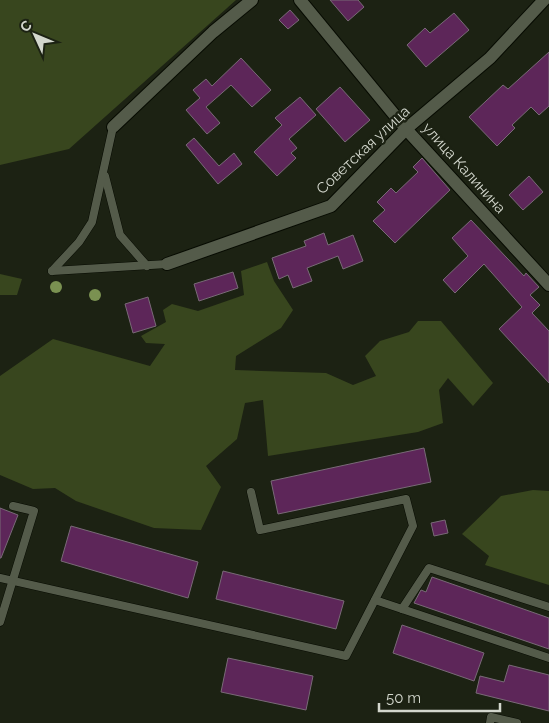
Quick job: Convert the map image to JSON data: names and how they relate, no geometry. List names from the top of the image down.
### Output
{
  "streets": {
    "street": ["Советская улица", "улица Калинина"]
  },
  "crossings": [
    ["Советская улица", "улица Калинина"]
  ],
  "scale_bar": "50 m",
  "north": "top left"
}
